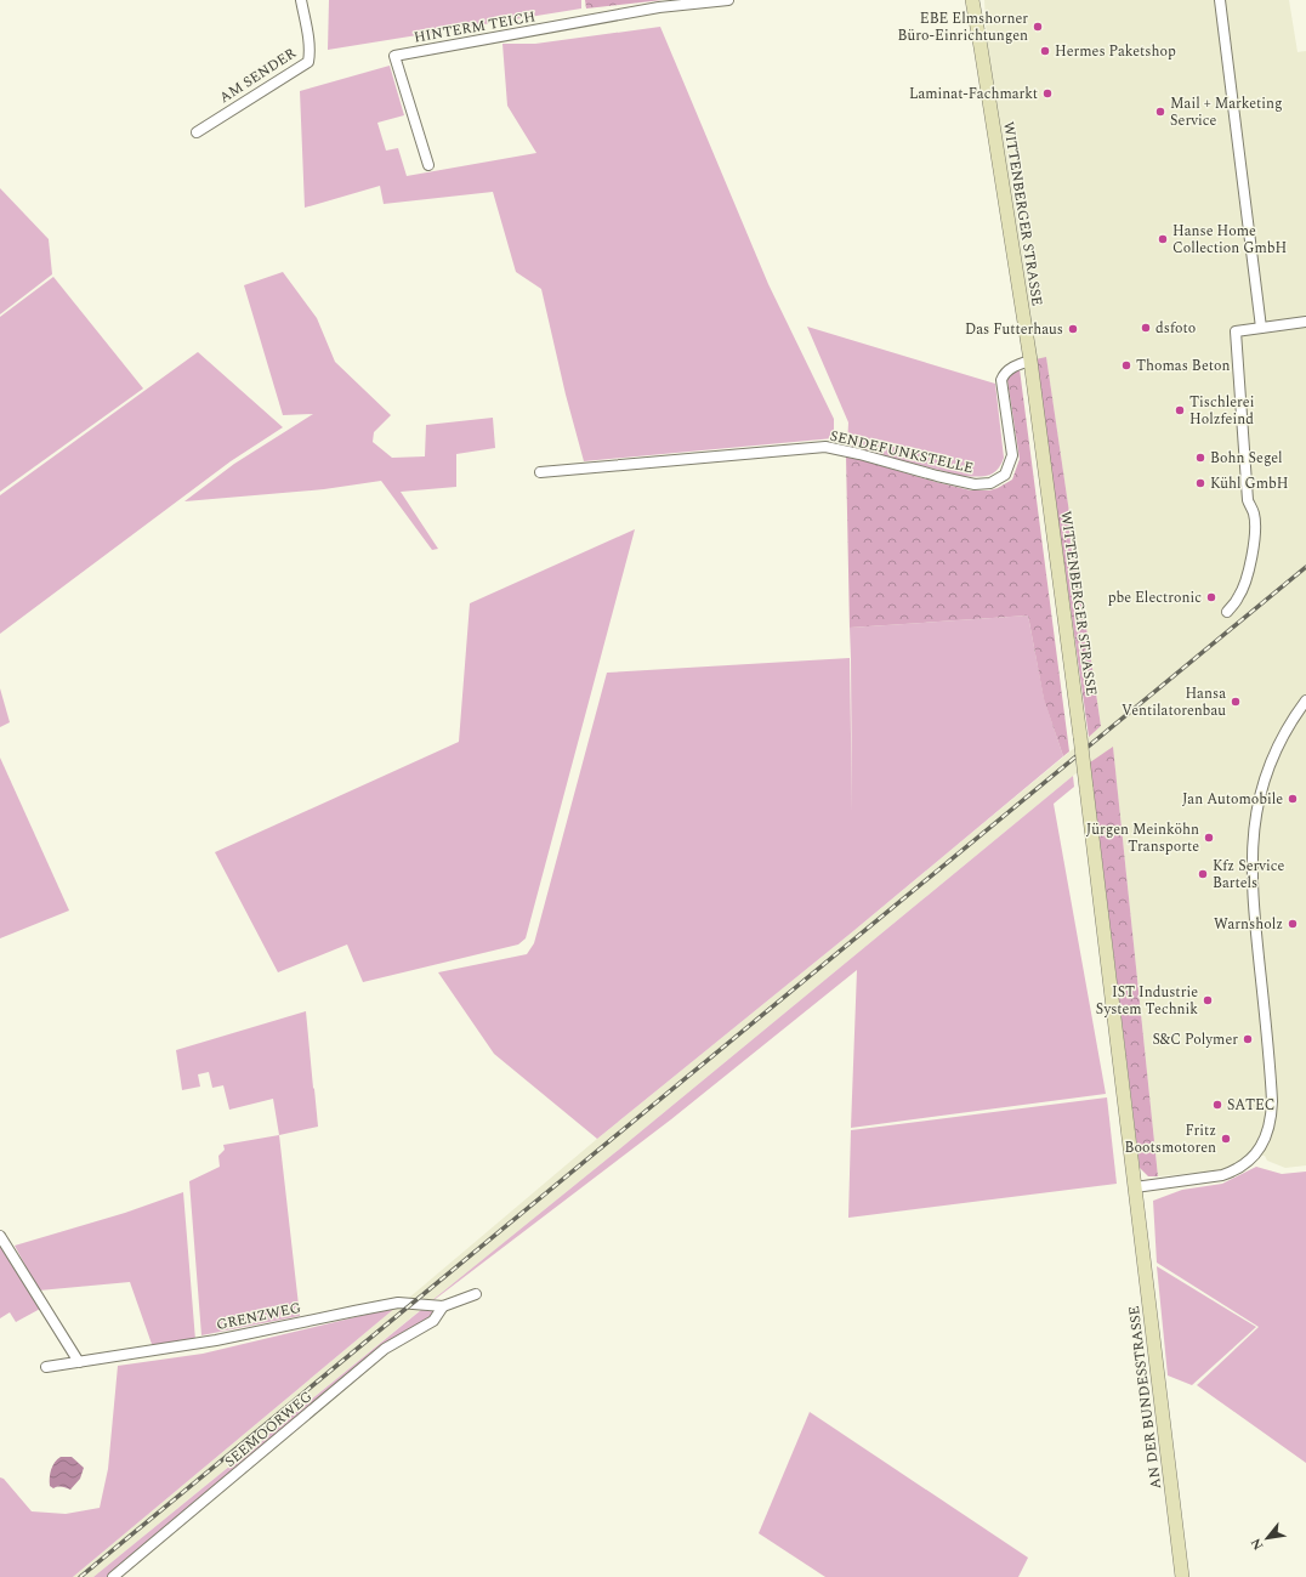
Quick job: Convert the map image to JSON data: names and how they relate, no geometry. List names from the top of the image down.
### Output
{
  "streets": {
    "main road": ["WITTENBERGER STRASSE", "AN DER BUNDESSTRASSE"],
    "street": [
      "HINTERM TEICH",
      "AM SENDER",
      "SENDEFUNKSTELLE",
      "GRENZWEG",
      "SEEMOORWEG"
    ]
  },
  "crossings": [
    ["WITTENBERGER STRASSE", "SENDEFUNKSTELLE"],
    ["WITTENBERGER STRASSE", "AN DER BUNDESSTRASSE"],
    ["GRENZWEG", "SEEMOORWEG"]
  ],
  "places": [
    "EBE Elmshorner Büro-Einrichtungen",
    "Hermes Paketshop",
    "Laminat-Fachmarkt",
    "Mail + Marketing Service",
    "Hanse Home Collection GmbH",
    "dsfoto",
    "Das Futterhaus",
    "Thomas Beton",
    "Tischlerei Holzfeind",
    "Bohn Segel",
    "Kühl GmbH",
    "pbe Electronic",
    "Hansa Ventilatorenbau",
    "Jan Automobile",
    "Jürgen Meinköhn Transporte",
    "Kfz Service Bartels",
    "Warnsholz",
    "IST Industrie System Technik",
    "S&C Polymer",
    "SATEC",
    "Fritz Bootsmotoren"
  ],
  "north": "bottom left"
}
